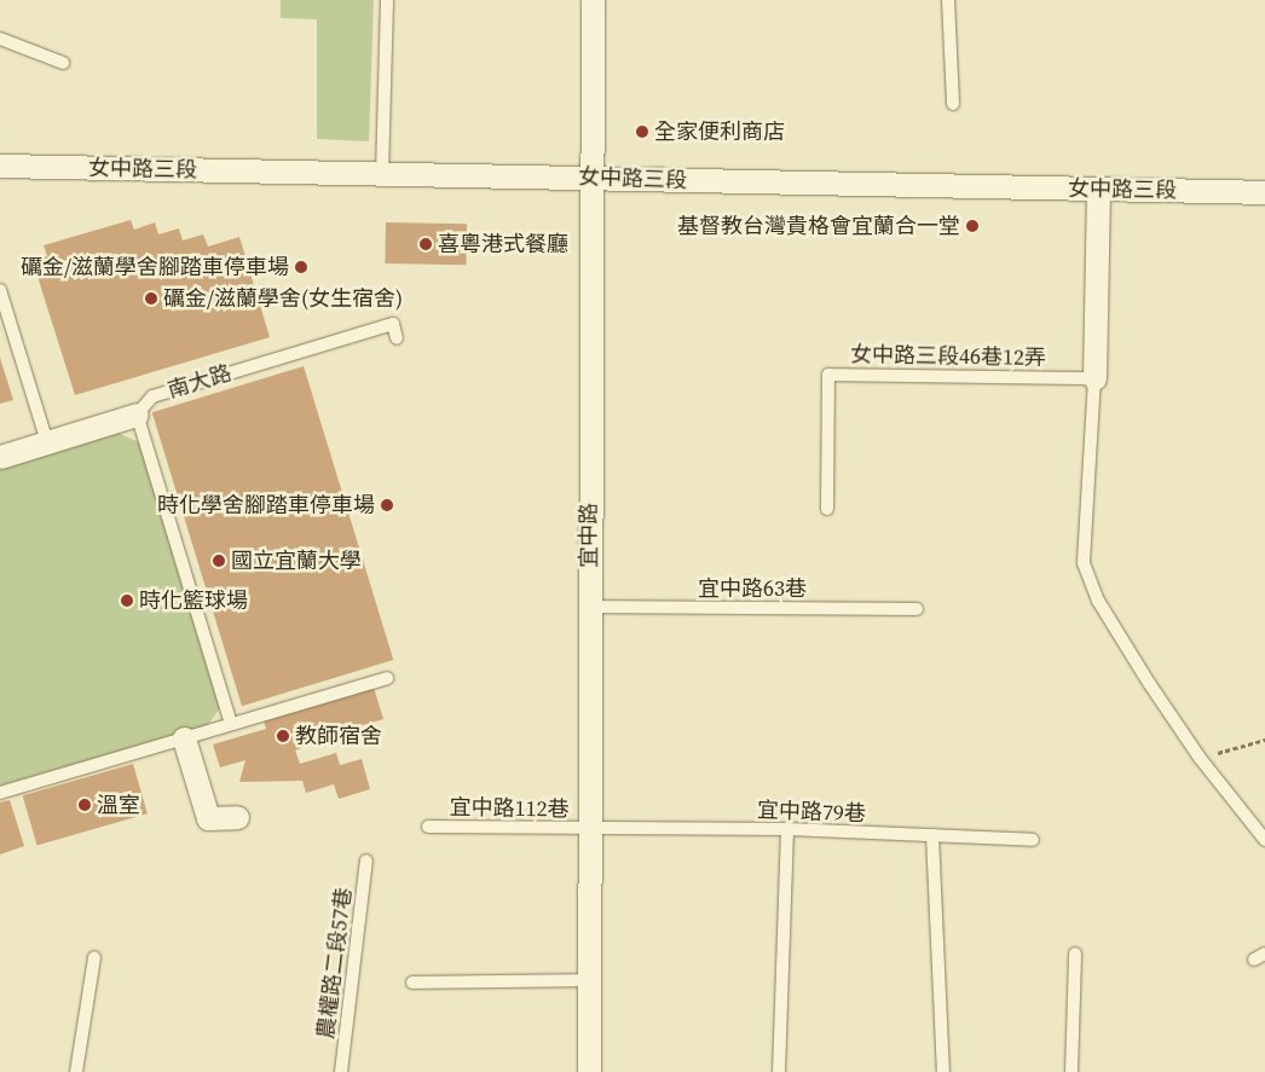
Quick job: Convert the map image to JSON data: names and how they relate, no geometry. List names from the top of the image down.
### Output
{
  "streets": {
    "street": ["女中路三段", "南大路", "宜中路"],
    "lane": [
      "女中路三段46巷12弄",
      "宜中路63巷",
      "宜中路112巷",
      "宜中路79巷",
      "農權路二段57巷"
    ]
  },
  "crossings": [
    ["女中路三段", "宜中路"],
    ["宜中路", "宜中路63巷"],
    ["宜中路", "宜中路112巷"],
    ["宜中路", "宜中路79巷"],
    ["宜中路112巷", "宜中路79巷"]
  ],
  "places": [
    "全家便利商店",
    "基督教台灣貴格會宜蘭合一堂",
    "喜粵港式餐廳",
    "礪金/滋蘭學舍腳踏車停車場",
    "礪金/滋蘭學舍(女生宿舍)",
    "時化學舍腳踏車停車場",
    "國立宜蘭大學",
    "時化籃球場",
    "教師宿舍",
    "溫室"
  ]
}
